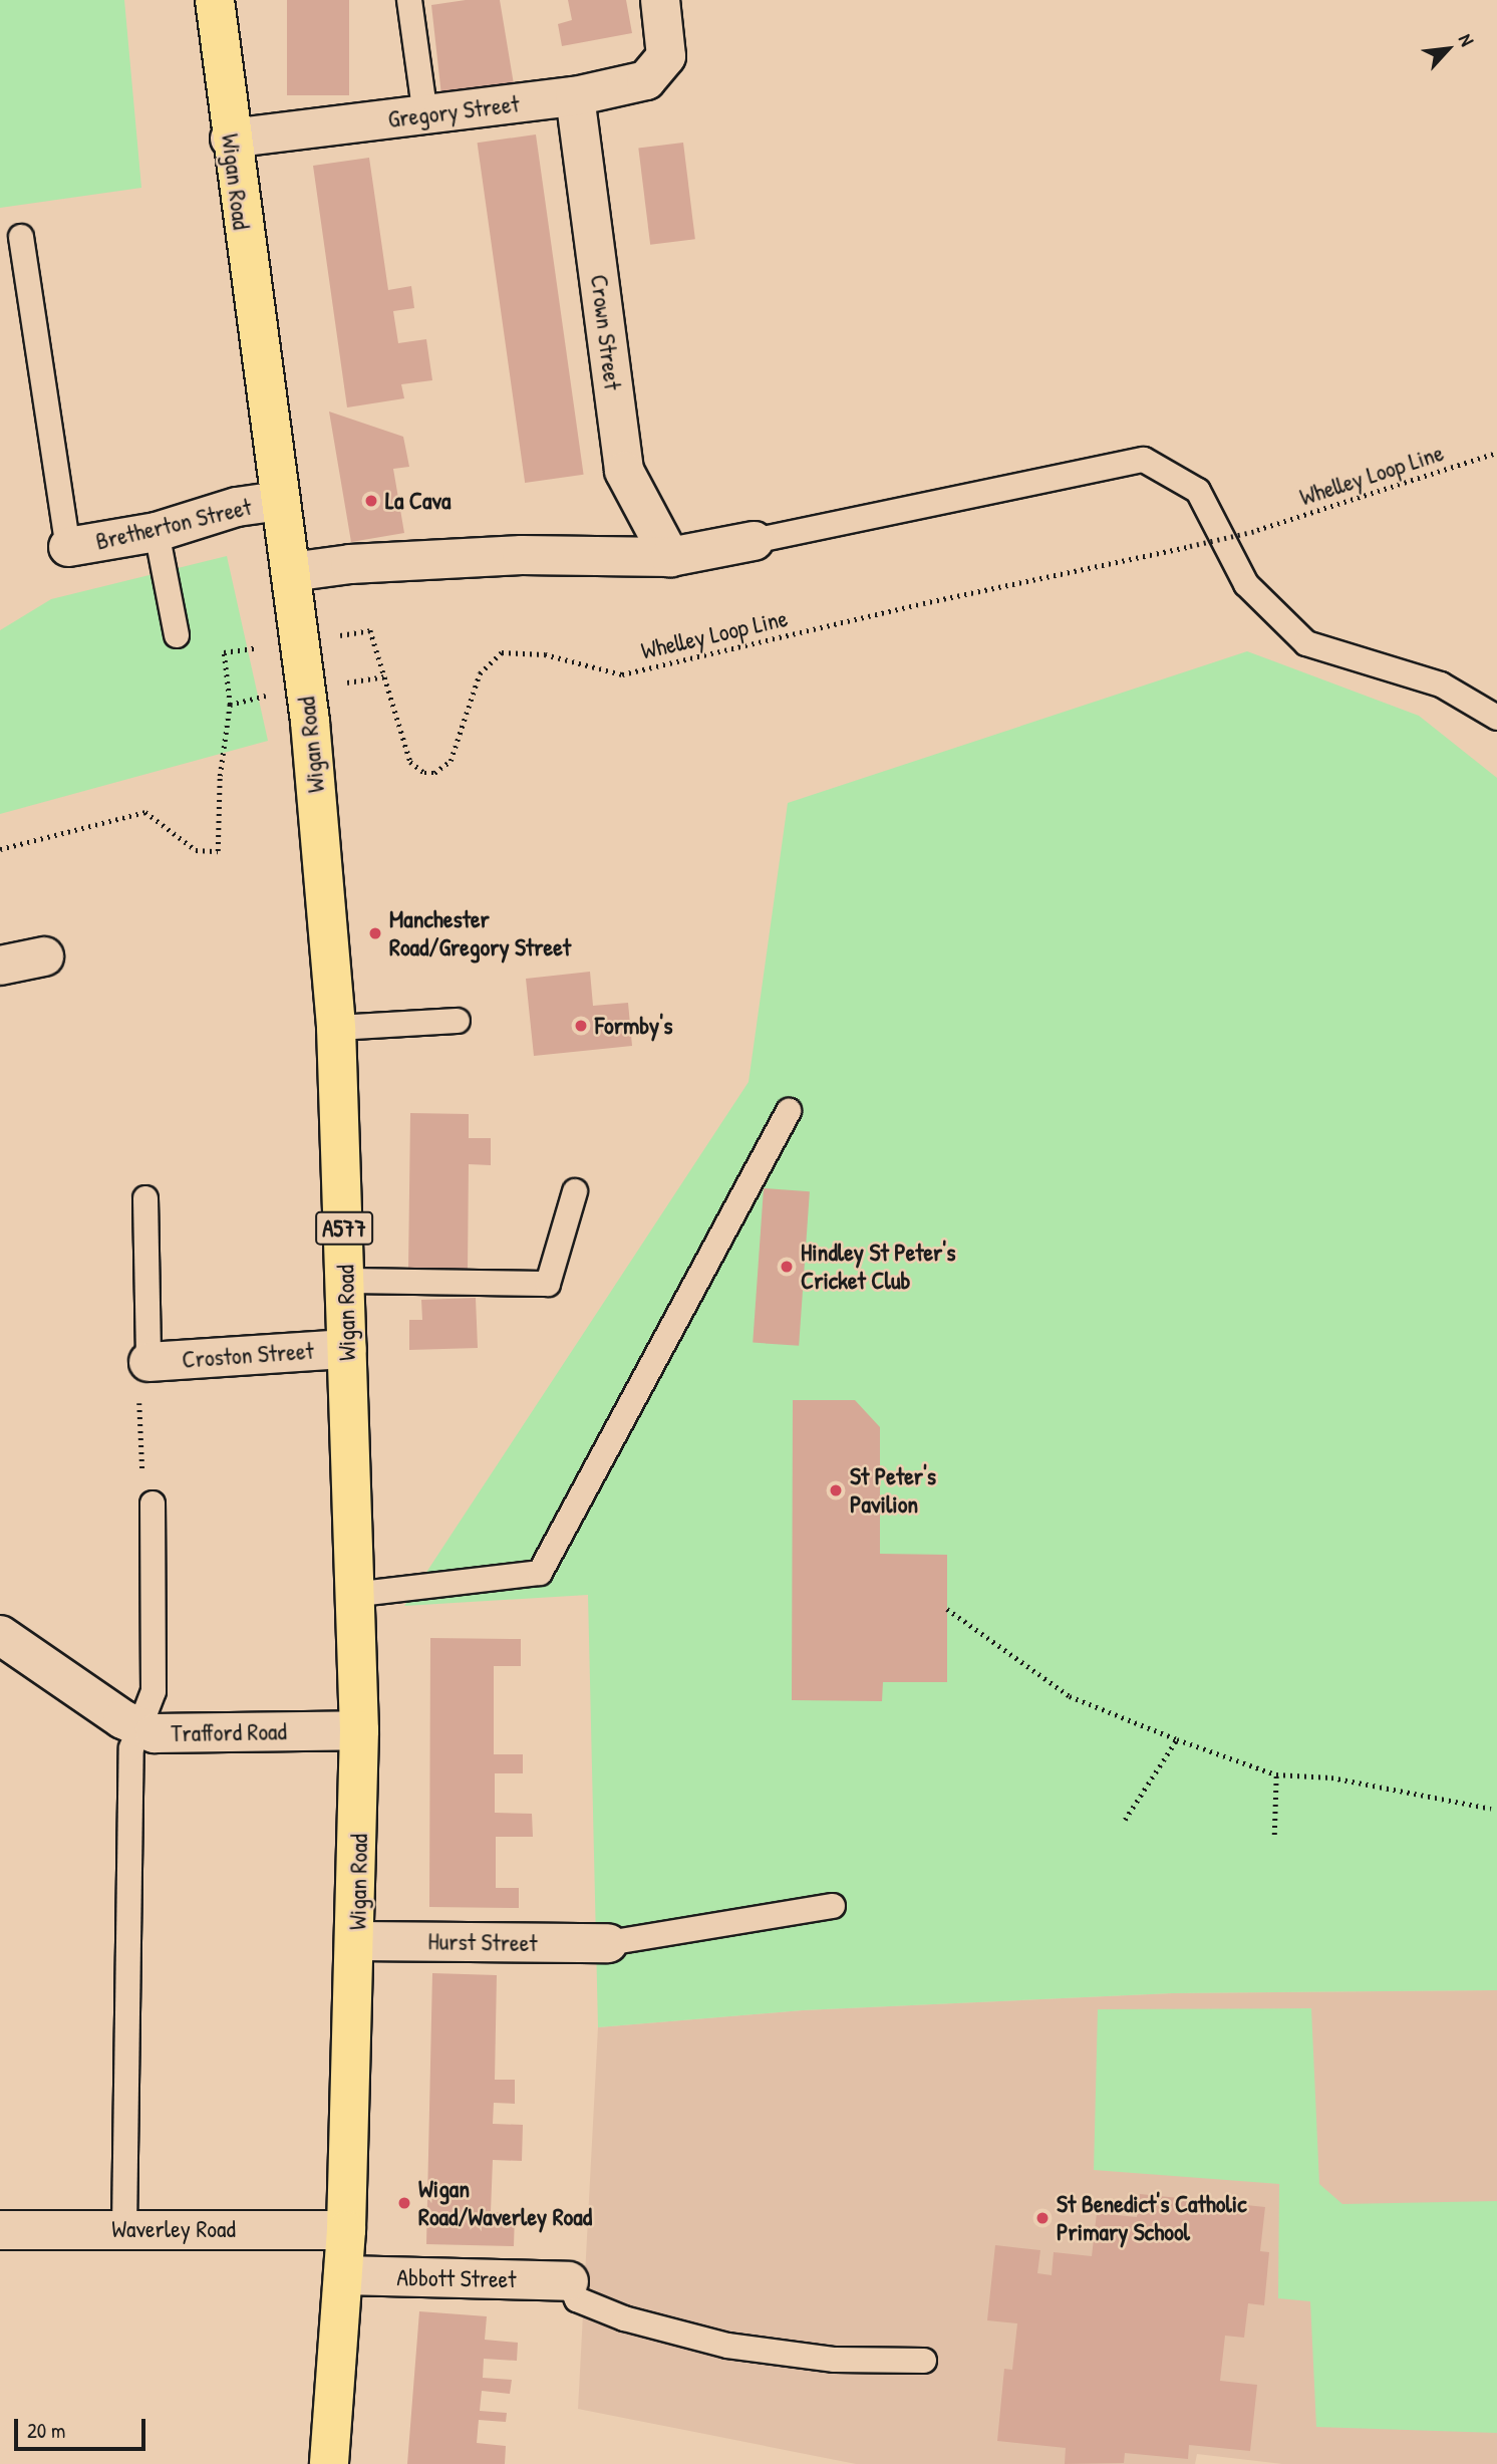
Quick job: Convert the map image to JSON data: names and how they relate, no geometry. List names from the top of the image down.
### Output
{
  "streets": {
    "highway": ["Wigan Road", "A577"],
    "street": [
      "Gregory Street",
      "Crown Street",
      "Bretherton Street",
      "Croston Street",
      "Trafford Road",
      "Hurst Street",
      "Waverley Road",
      "Abbott Street"
    ],
    "path": ["Whelley Loop Line"]
  },
  "crossings": [
    ["Gregory Street", "Wigan Road"],
    ["Gregory Street", "Crown Street"],
    ["Wigan Road", "Bretherton Street"],
    ["Wigan Road", "Croston Street"],
    ["Wigan Road", "Trafford Road"],
    ["Wigan Road", "Hurst Street"],
    ["Wigan Road", "Waverley Road"],
    ["Wigan Road", "Abbott Street"]
  ],
  "places": [
    "La Cava",
    "Manchester Road/Gregory Street",
    "Formby's",
    "Hindley St Peter's Cricket Club",
    "St Peter's Pavilion",
    "Wigan Road/Waverley Road",
    "St Benedict's Catholic Primary School"
  ],
  "scale_bar": "20 m",
  "north": "top right"
}
